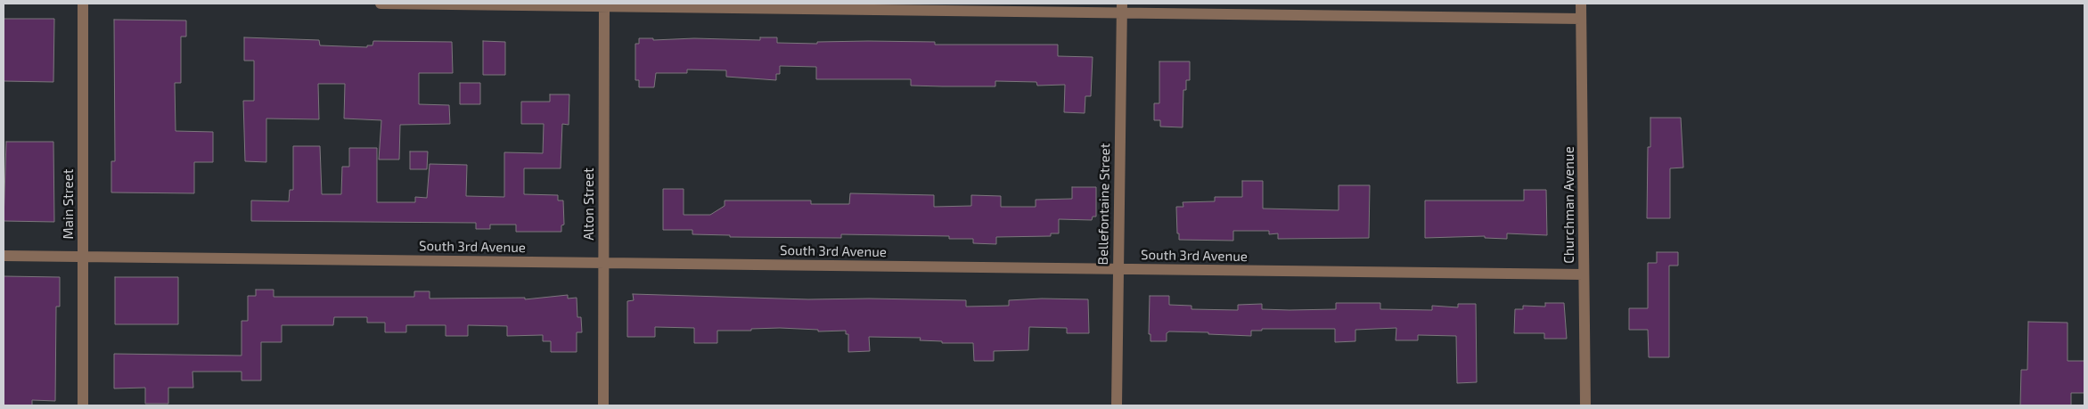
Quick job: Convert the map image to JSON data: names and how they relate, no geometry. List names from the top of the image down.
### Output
{
  "streets": {
    "street": [
      "Main Street",
      "Alton Street",
      "Bellefontaine Street",
      "Churchman Avenue",
      "South 3rd Avenue"
    ]
  },
  "crossings": [
    ["Main Street", "South 3rd Avenue"],
    ["Alton Street", "South 3rd Avenue"],
    ["Bellefontaine Street", "South 3rd Avenue"],
    ["Churchman Avenue", "South 3rd Avenue"]
  ]
}
